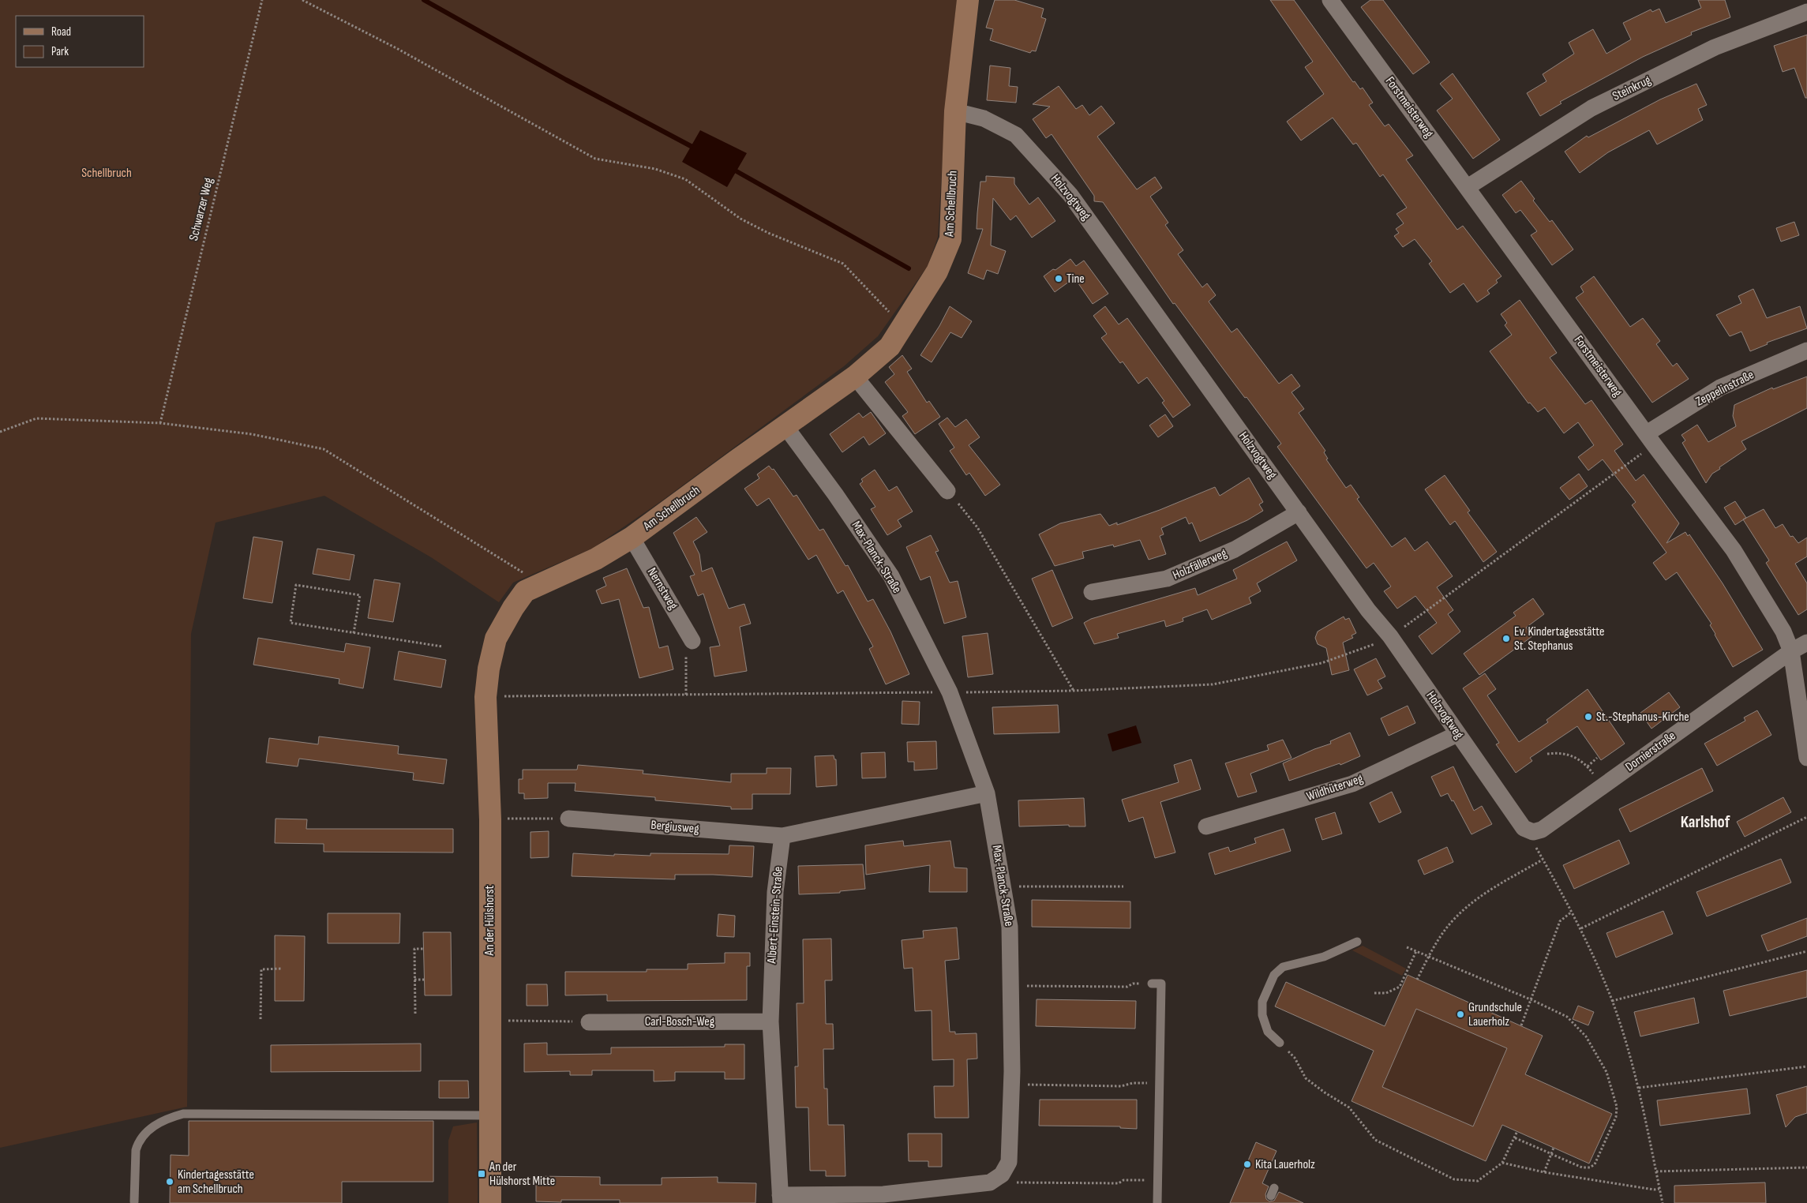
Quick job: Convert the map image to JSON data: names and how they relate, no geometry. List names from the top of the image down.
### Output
{
  "streets": {
    "street": [
      "Steinkrug",
      "Forstmeisterweg",
      "Holzvogtweg",
      "Am Schellbruch",
      "Zeppelinstraße",
      "Max-Planck-Straße",
      "Holzfällerweg",
      "Nernstweg",
      "Dornierstraße",
      "Wildhüterweg",
      "Bergiusweg",
      "Albert-Einstein-Straße",
      "An der Hülshorst",
      "Carl-Bosch-Weg"
    ],
    "path": ["Schwarzer Weg"]
  },
  "crossings": [
    ["Steinkrug", "Forstmeisterweg"],
    ["Forstmeisterweg", "Zeppelinstraße"],
    ["Forstmeisterweg", "Dornierstraße"],
    ["Holzvogtweg", "Am Schellbruch"],
    ["Holzvogtweg", "Holzfällerweg"],
    ["Holzvogtweg", "Dornierstraße"],
    ["Holzvogtweg", "Wildhüterweg"],
    ["Am Schellbruch", "Max-Planck-Straße"],
    ["Am Schellbruch", "Nernstweg"],
    ["Am Schellbruch", "An der Hülshorst"],
    ["Bergiusweg", "Albert-Einstein-Straße"],
    ["Albert-Einstein-Straße", "Carl-Bosch-Weg"]
  ],
  "districts": ["Karlshof"],
  "parks": ["Schellbruch"],
  "places": {
    "other": [
      "Tine",
      "Ev. Kindertagesstätte St. Stephanus",
      "St.-Stephanus-Kirche",
      "Grundschule Lauerholz",
      "Kita Lauerholz",
      "Kindertagesstätte am Schellbruch"
    ],
    "transit": ["An der Hülshorst Mitte"]
  },
  "legend": ["Road", "Park"]
}
